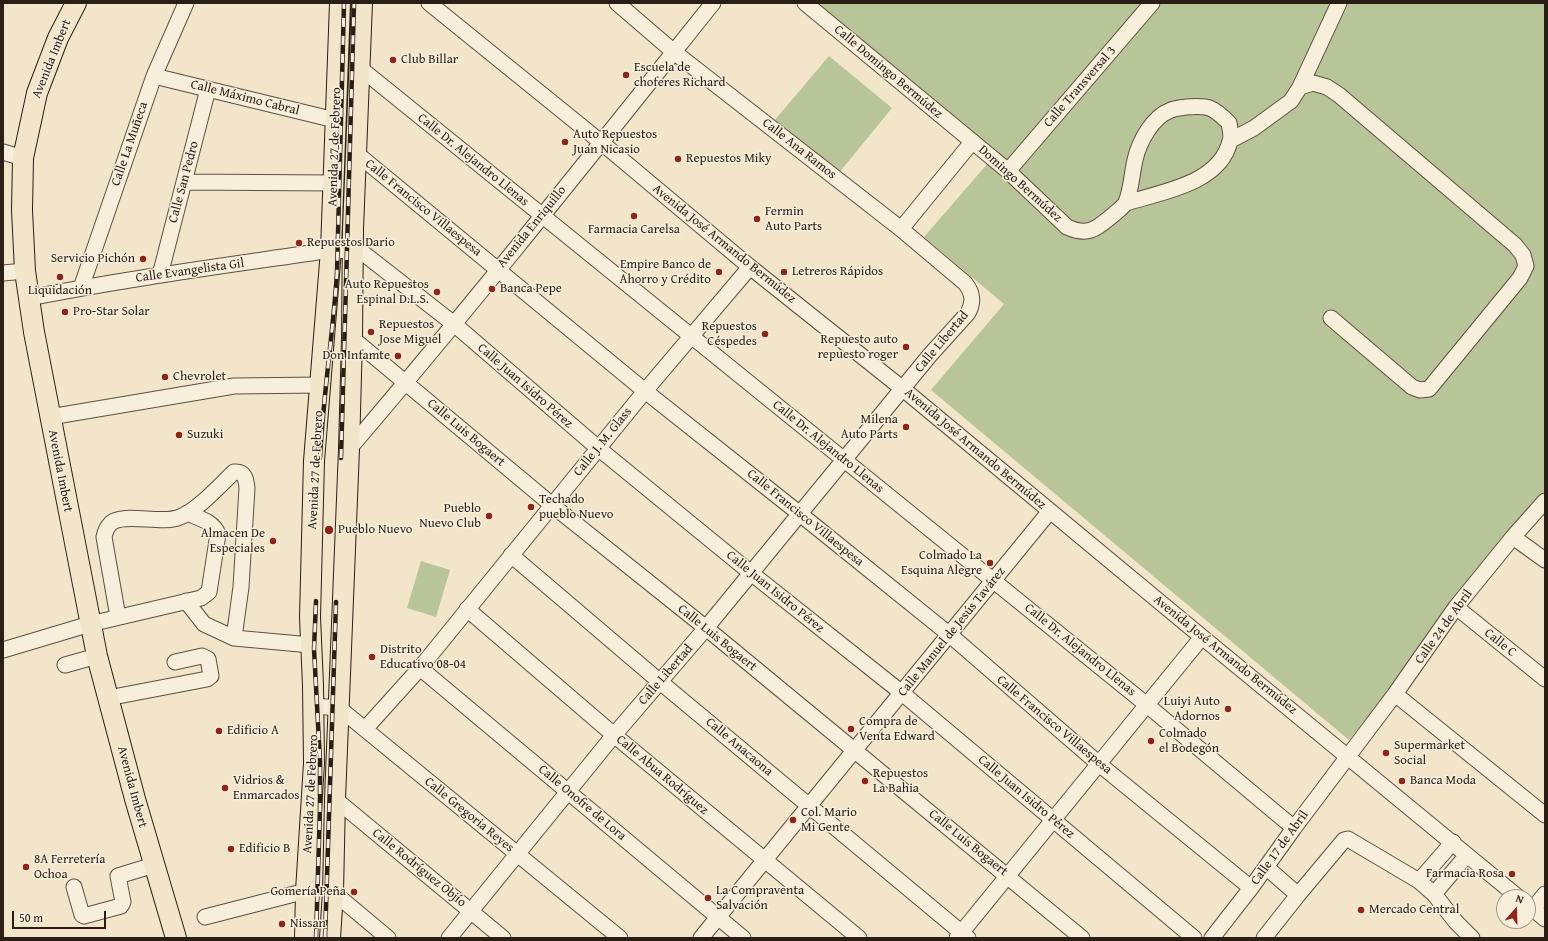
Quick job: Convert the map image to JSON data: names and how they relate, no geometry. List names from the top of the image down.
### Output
{
  "streets": {
    "main road": ["Avenida Imbert", "Avenida 27 de Febrero"],
    "street": [
      "Calle Domingo Bermúdez",
      "Calle Transversal 3",
      "Calle Máximo Cabral",
      "Calle La Muñeca",
      "Calle Ana Ramos",
      "Calle Dr. Alejandro Llenas",
      "Calle San Pedro",
      "Domingo Bermúdez",
      "Calle Francisco Villaespesa",
      "Avenida Enriquillo",
      "Avenida José Armando Bermúdez",
      "Calle Evangelista Gil",
      "Calle Libertad",
      "Calle Juan Isidro Pérez",
      "Calle Luis Bogaert",
      "Calle J. M. Glass",
      "Calle 24 de Abril",
      "Calle Manuel de Jesús Tavárez",
      "Calle C",
      "Calle Anacaona",
      "Calle Abua Rodríguez",
      "Calle Onofre de Lora",
      "Calle Gregoria Reyes",
      "Calle 17 de Abril",
      "Calle Rodríguez Objío"
    ]
  },
  "crossings": [
    ["Avenida Imbert", "Calle Evangelista Gil"],
    ["Calle Domingo Bermúdez", "Domingo Bermúdez"],
    ["Calle Transversal 3", "Domingo Bermúdez"],
    ["Calle Máximo Cabral", "Calle La Muñeca"],
    ["Calle Máximo Cabral", "Avenida 27 de Febrero"],
    ["Calle Máximo Cabral", "Calle San Pedro"],
    ["Calle La Muñeca", "Calle Evangelista Gil"],
    ["Avenida 27 de Febrero", "Calle Dr. Alejandro Llenas"],
    ["Avenida 27 de Febrero", "Calle Francisco Villaespesa"],
    ["Avenida 27 de Febrero", "Avenida Enriquillo"],
    ["Avenida 27 de Febrero", "Calle Evangelista Gil"],
    ["Avenida 27 de Febrero", "Calle Juan Isidro Pérez"],
    ["Avenida 27 de Febrero", "Calle Luis Bogaert"],
    ["Avenida 27 de Febrero", "Calle Gregoria Reyes"],
    ["Avenida 27 de Febrero", "Calle Rodríguez Objío"],
    ["Calle Ana Ramos", "Avenida Enriquillo"],
    ["Calle Ana Ramos", "Calle Libertad"],
    ["Calle Dr. Alejandro Llenas", "Avenida Enriquillo"],
    ["Calle Dr. Alejandro Llenas", "Calle Libertad"],
    ["Calle Dr. Alejandro Llenas", "Calle J. M. Glass"],
    ["Calle Dr. Alejandro Llenas", "Calle Manuel de Jesús Tavárez"],
    ["Calle Dr. Alejandro Llenas", "Calle 17 de Abril"],
    ["Calle San Pedro", "Calle Evangelista Gil"],
    ["Calle Francisco Villaespesa", "Avenida Enriquillo"],
    ["Calle Francisco Villaespesa", "Calle Libertad"],
    ["Calle Francisco Villaespesa", "Calle J. M. Glass"],
    ["Calle Francisco Villaespesa", "Calle Manuel de Jesús Tavárez"],
    ["Calle Francisco Villaespesa", "Calle 17 de Abril"],
    ["Avenida Enriquillo", "Avenida José Armando Bermúdez"],
    ["Avenida Enriquillo", "Calle Juan Isidro Pérez"],
    ["Avenida Enriquillo", "Calle Luis Bogaert"],
    ["Avenida José Armando Bermúdez", "Calle Libertad"],
    ["Avenida José Armando Bermúdez", "Calle J. M. Glass"],
    ["Avenida José Armando Bermúdez", "Calle 24 de Abril"],
    ["Avenida José Armando Bermúdez", "Calle Manuel de Jesús Tavárez"],
    ["Avenida José Armando Bermúdez", "Calle 17 de Abril"],
    ["Calle Evangelista Gil", "Calle Juan Isidro Pérez"],
    ["Calle Libertad", "Calle Juan Isidro Pérez"],
    ["Calle Libertad", "Calle Luis Bogaert"],
    ["Calle Libertad", "Calle Anacaona"],
    ["Calle Libertad", "Calle Abua Rodríguez"],
    ["Calle Libertad", "Calle Onofre de Lora"],
    ["Calle Libertad", "Calle Gregoria Reyes"],
    ["Calle Libertad", "Calle Rodríguez Objío"],
    ["Calle Juan Isidro Pérez", "Calle J. M. Glass"],
    ["Calle Juan Isidro Pérez", "Calle Manuel de Jesús Tavárez"],
    ["Calle Luis Bogaert", "Calle J. M. Glass"],
    ["Calle Luis Bogaert", "Calle Manuel de Jesús Tavárez"],
    ["Calle J. M. Glass", "Calle Anacaona"],
    ["Calle J. M. Glass", "Calle Abua Rodríguez"],
    ["Calle J. M. Glass", "Calle Onofre de Lora"],
    ["Calle J. M. Glass", "Calle Gregoria Reyes"],
    ["Calle 24 de Abril", "Calle C"],
    ["Calle 24 de Abril", "Calle 17 de Abril"],
    ["Calle Manuel de Jesús Tavárez", "Calle Anacaona"],
    ["Calle Manuel de Jesús Tavárez", "Calle Abua Rodríguez"],
    ["Calle Manuel de Jesús Tavárez", "Calle Onofre de Lora"]
  ],
  "places": [
    "Club Billar",
    "Escuela de choferes Richard",
    "Auto Repuestos Juan Nicasio",
    "Repuestos Miky",
    "Farmacia Carelsa",
    "Fermin Auto Parts",
    "Repuestos Dario",
    "Servicio Pichón",
    "Empire Banco de Ahorro y Crédito",
    "Letreros Rápidos",
    "Liquidación",
    "Banca Pepe",
    "Auto Repuestos Espinal D.L.S.",
    "Pro-Star Solar",
    "Repuestos Jose Miguel",
    "Repuestos Céspedes",
    "Repuesto auto repuesto roger",
    "Don Infamte",
    "Chevrolet",
    "Milena Auto Parts",
    "Suzuki",
    "Techado pueblo Nuevo",
    "Pueblo Nuevo Club",
    "Pueblo Nuevo",
    "Almacen De Especiales",
    "Colmado La Esquina Alegre",
    "Distrito Educativo 08-04",
    "Luiyi Auto Adornos",
    "Compra de Venta Edward",
    "Edificio A",
    "Colmado el Bodegón",
    "Supermarket Social",
    "Repuestos La Bahia",
    "Banca Moda",
    "Vidrios & Enmarcados",
    "Col. Mario Mi Gente",
    "Edificio B",
    "8A Ferretería Ochoa",
    "Farmacia Rosa",
    "Gomería Peña",
    "La Compraventa Salvación",
    "Mercado Central",
    "Nissan"
  ],
  "scale_bar": "50 m",
  "north": "top"
}
